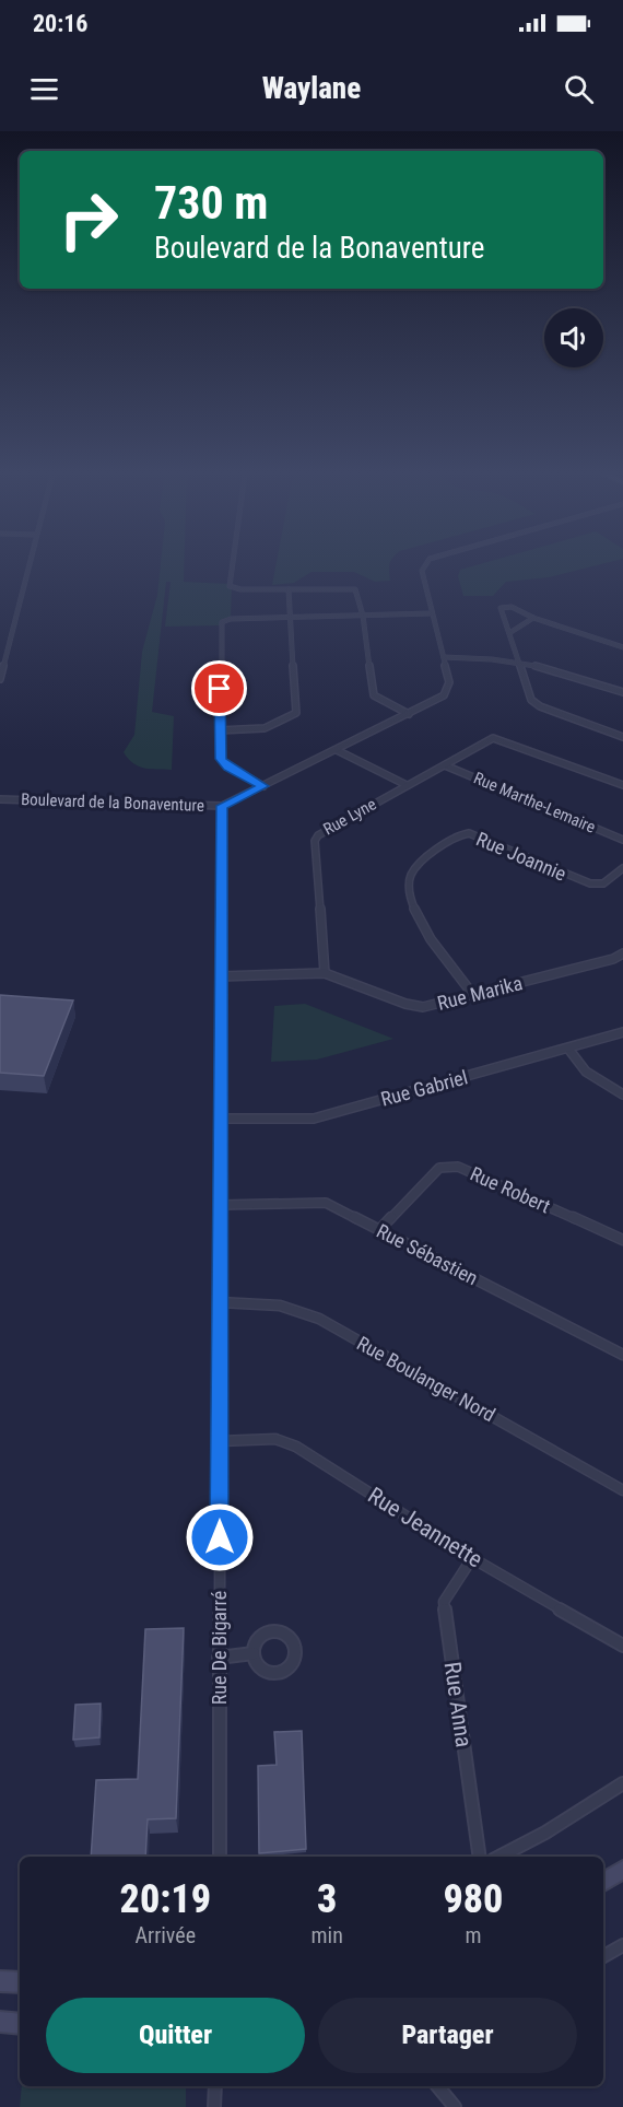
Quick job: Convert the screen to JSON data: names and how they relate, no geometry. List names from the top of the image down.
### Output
{
  "streets": {
    "street": [
      "Boulevard de la Bonaventure",
      "Rue Marthe-Lemaire",
      "Rue Lyne",
      "Rue Joannie",
      "Rue Marika",
      "Rue Gabriel",
      "Rue Robert",
      "Rue Sébastien",
      "Rue Boulanger Nord",
      "Rue Jeannette",
      "Rue De Bigarré",
      "Rue Anna"
    ]
  },
  "crossings": [
    ["Boulevard de la Bonaventure", "Rue De Bigarré"],
    ["Rue Marthe-Lemaire", "Rue Lyne"],
    ["Rue Lyne", "Rue Marika"],
    ["Rue Joannie", "Rue Marika"],
    ["Rue Marika", "Rue De Bigarré"],
    ["Rue Gabriel", "Rue De Bigarré"],
    ["Rue Robert", "Rue Sébastien"],
    ["Rue Sébastien", "Rue De Bigarré"],
    ["Rue Boulanger Nord", "Rue De Bigarré"],
    ["Rue Jeannette", "Rue De Bigarré"],
    ["Rue Jeannette", "Rue Anna"]
  ],
  "page": {
    "status": "20:16",
    "header": "Waylane",
    "turn": ["730 m", "Boulevard de la Bonaventure"],
    "eta": [
      "20:19",
      "Arrivée",
      "3",
      "min",
      "980",
      "m"
    ],
    "buttons": ["Quitter", "Partager"]
  }
}
